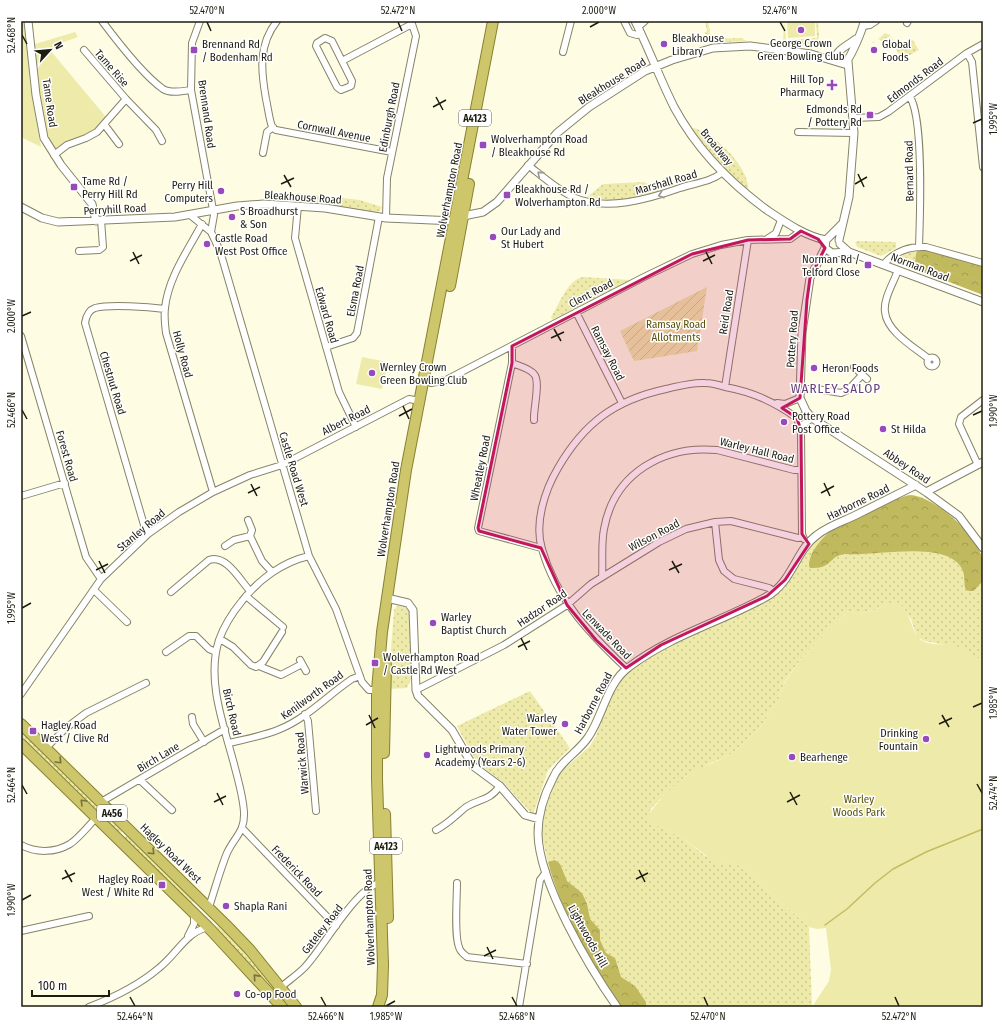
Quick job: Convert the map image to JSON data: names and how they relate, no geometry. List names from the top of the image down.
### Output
{
  "streets": {
    "highway": [
      "A4123",
      "Wolverhampton Road",
      "A456",
      "Hagley Road West"
    ],
    "street": [
      "Tame Rise",
      "Edmonds Road",
      "Bleakhouse Road",
      "Tame Road",
      "Brennand Road",
      "Edinburgh Road",
      "Cornwall Avenue",
      "Broadway",
      "Bernard Road",
      "Marshall Road",
      "Perryhill Road",
      "Norman Road",
      "Elsma Road",
      "Clent Road",
      "Reid Road",
      "Edward Road",
      "Pottery Road",
      "Ramsay Road",
      "Holly Road",
      "Chestnut Road",
      "Albert Road",
      "Warley Hall Road",
      "Forest Road",
      "Abbey Road",
      "Wheatley Road",
      "Castle Road West",
      "Harborne Road",
      "Stanley Road",
      "Wilson Road",
      "Hadzor Road",
      "Lenwade Road",
      "Kenilworth Road",
      "Birch Road",
      "Birch Lane",
      "Warwick Road",
      "Frederick Road",
      "Gateley Road",
      "Lightwoods Hill"
    ]
  },
  "crossings": [
    ["Tame Rise", "Tame Road"],
    ["Edmonds Road", "Bernard Road"],
    ["Edmonds Road", "Pottery Road"],
    ["Bleakhouse Road", "Brennand Road"],
    ["Bleakhouse Road", "Edinburgh Road"],
    ["Bleakhouse Road", "Broadway"],
    ["Bleakhouse Road", "Marshall Road"],
    ["Bleakhouse Road", "Wolverhampton Road"],
    ["Bleakhouse Road", "Perryhill Road"],
    ["Bleakhouse Road", "Elsma Road"],
    ["Bleakhouse Road", "Edward Road"],
    ["Bleakhouse Road", "Pottery Road"],
    ["Tame Road", "Perryhill Road"],
    ["Brennand Road", "Perryhill Road"],
    ["Edinburgh Road", "Cornwall Avenue"],
    ["Edinburgh Road", "Elsma Road"],
    ["Broadway", "Marshall Road"],
    ["Broadway", "Norman Road"],
    ["Broadway", "Clent Road"],
    ["Broadway", "Pottery Road"],
    ["Wolverhampton Road", "Clent Road"],
    ["Wolverhampton Road", "Albert Road"],
    ["Wolverhampton Road", "Castle Road West"],
    ["Wolverhampton Road", "Gateley Road"],
    ["Perryhill Road", "Castle Road West"],
    ["Norman Road", "Pottery Road"],
    ["Elsma Road", "Edward Road"],
    ["Clent Road", "Reid Road"],
    ["Clent Road", "Ramsay Road"],
    ["Clent Road", "Wheatley Road"],
    ["Edward Road", "Albert Road"],
    ["Pottery Road", "Abbey Road"],
    ["Holly Road", "Chestnut Road"],
    ["Holly Road", "Castle Road West"],
    ["Holly Road", "Stanley Road"],
    ["Chestnut Road", "Stanley Road"],
    ["Albert Road", "Castle Road West"],
    ["Albert Road", "Stanley Road"],
    ["Warley Hall Road", "Wilson Road"],
    ["Forest Road", "Stanley Road"],
    ["Abbey Road", "Harborne Road"],
    ["Wheatley Road", "Lenwade Road"],
    ["Castle Road West", "Stanley Road"],
    ["Castle Road West", "Kenilworth Road"],
    ["Castle Road West", "Birch Road"],
    ["Harborne Road", "Lenwade Road"],
    ["Harborne Road", "Lightwoods Hill"],
    ["Wilson Road", "Hadzor Road"],
    ["Hadzor Road", "Lenwade Road"],
    ["Kenilworth Road", "Birch Road"],
    ["Kenilworth Road", "Warwick Road"],
    ["Birch Road", "Birch Lane"],
    ["Birch Road", "Frederick Road"],
    ["Birch Lane", "Hagley Road West"],
    ["Hagley Road West", "Gateley Road"],
    ["Frederick Road", "Gateley Road"]
  ],
  "one_way": ["Marshall Road"],
  "districts": ["WARLEY SALOP"],
  "parks": ["Ramsay Road Allotments", "Warley Woods Park"],
  "places": {
    "other": [
      "George Crown Green Bowling Club",
      "Bleakhouse Library",
      "Global Foods",
      "Perry Hill Computers",
      "S Broadhurst & Son",
      "Our Lady and St Hubert",
      "Castle Road West Post Office",
      "Heron Foods",
      "Wernley Crown Green Bowling Club",
      "Pottery Road Post Office",
      "St Hilda",
      "Warley Baptist Church",
      "Warley Water Tower",
      "Drinking Fountain",
      "Lightwoods Primary Academy (Years 2-6)",
      "Bearhenge",
      "Shapla Rani",
      "Co-op Food"
    ],
    "transit": [
      "Brennand Rd / Bodenham Rd",
      "Edmonds Rd / Pottery Rd",
      "Wolverhampton Road / Bleakhouse Rd",
      "Tame Rd / Perry Hill Rd",
      "Bleakhouse Rd / Wolverhampton Rd",
      "Norman Rd / Telford Close",
      "Wolverhampton Road / Castle Rd West",
      "Hagley Road West / Clive Rd",
      "Hagley Road West / White Rd"
    ],
    "health": ["Hill Top Pharmacy"]
  },
  "scale_bar": "100 m",
  "north": "top right",
  "coordinates": [
    "52.470°N",
    "52.472°N",
    "2.000°W",
    "52.476°N",
    "52.468°N",
    "1.995°W",
    "52.466°N",
    "1.990°W",
    "1.985°W",
    "52.464°N",
    "52.474°N"
  ]
}
